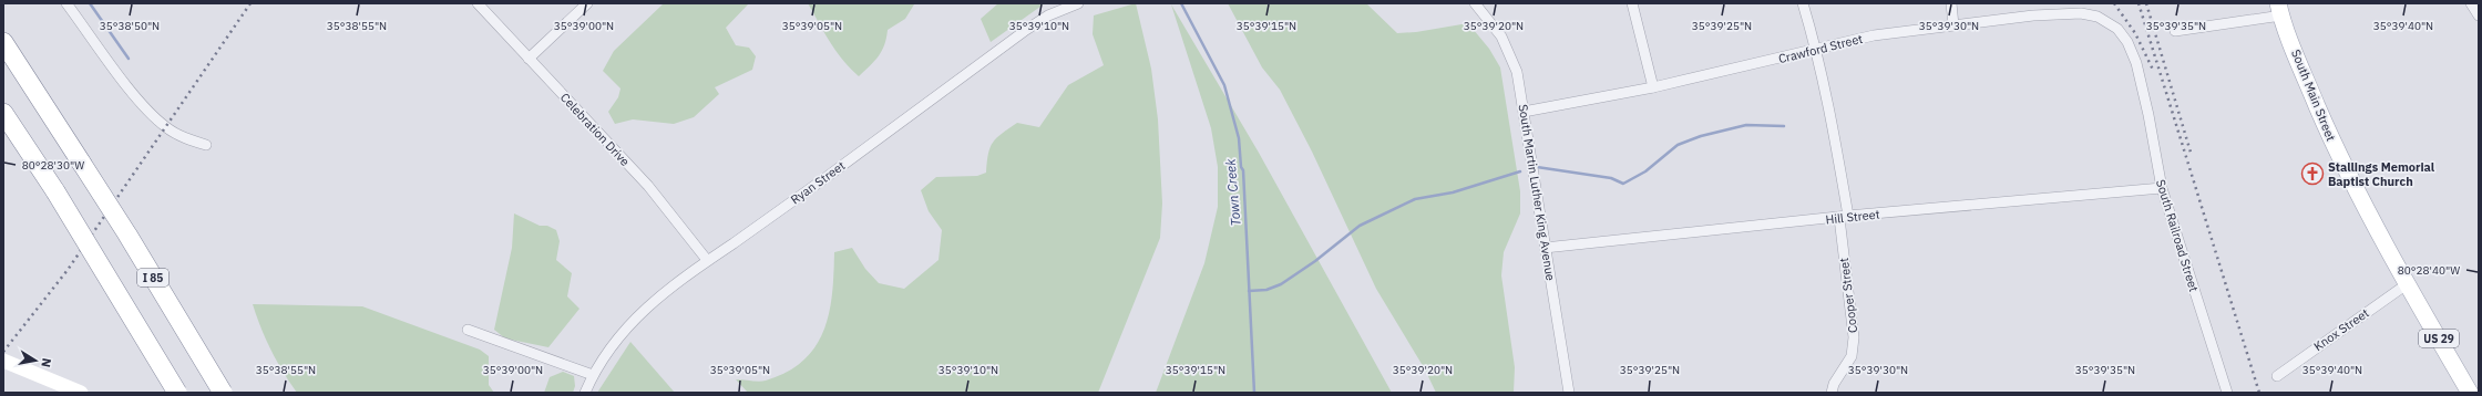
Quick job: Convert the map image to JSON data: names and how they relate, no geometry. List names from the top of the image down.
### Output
{
  "streets": {
    "highway": ["I 85"],
    "main road": ["South Main Street", "US 29"],
    "street": [
      "Crawford Street",
      "Celebration Drive",
      "Ryan Street",
      "South Martin Luther King Avenue",
      "Hill Street",
      "South Railroad Street",
      "Cooper Street",
      "Knox Street"
    ]
  },
  "crossings": [
    ["Crawford Street", "South Martin Luther King Avenue"],
    ["Crawford Street", "South Railroad Street"],
    ["Crawford Street", "Cooper Street"],
    ["South Main Street", "Knox Street"],
    ["Celebration Drive", "Ryan Street"],
    ["South Martin Luther King Avenue", "Hill Street"],
    ["Hill Street", "South Railroad Street"],
    ["Hill Street", "Cooper Street"]
  ],
  "water": ["Town Creek"],
  "places": {
    "church": ["Stallings Memorial Baptist Church"]
  },
  "north": "right",
  "coordinates": [
    "35°38'50\"N",
    "35°38'55\"N",
    "35°39'00\"N",
    "35°39'05\"N",
    "35°39'10\"N",
    "35°39'15\"N",
    "35°39'20\"N",
    "35°39'25\"N",
    "35°39'30\"N",
    "35°39'35\"N",
    "35°39'40\"N",
    "80°28'30\"W",
    "80°28'40\"W"
  ]
}
